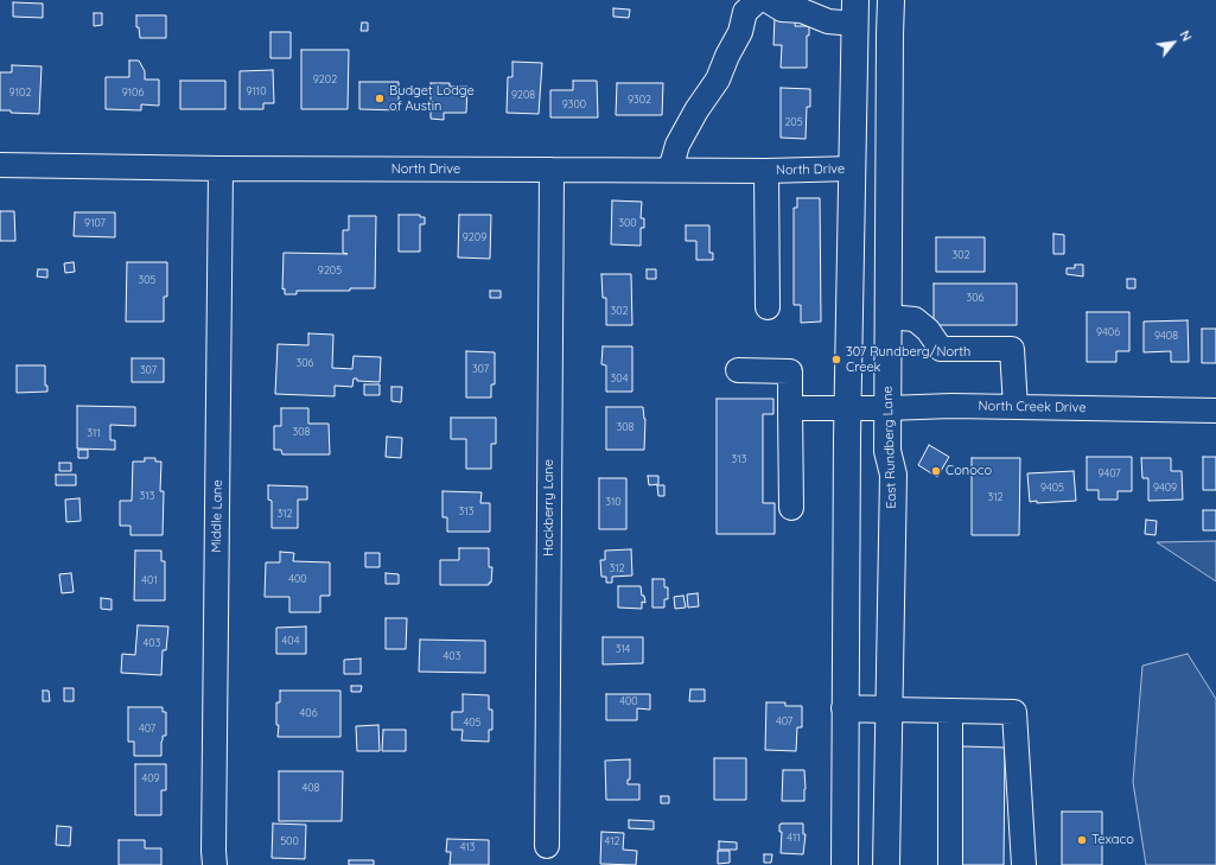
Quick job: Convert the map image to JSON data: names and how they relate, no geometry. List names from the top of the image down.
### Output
{
  "streets": {
    "main road": ["East Rundberg Lane"],
    "street": [
      "North Drive",
      "North Creek Drive",
      "Hackberry Lane",
      "Middle Lane"
    ]
  },
  "crossings": [
    ["North Drive", "Hackberry Lane"],
    ["North Drive", "Middle Lane"],
    ["North Creek Drive", "East Rundberg Lane"]
  ],
  "places": [
    "Budget Lodge of Austin",
    "307 Rundberg/North Creek",
    "Conoco",
    "Texaco"
  ],
  "house_numbers": [
    "9202",
    "9110",
    "9102",
    "9106",
    "9208",
    "9302",
    "9300",
    "205",
    "9107",
    "300",
    "9209",
    "302",
    "9205",
    "305",
    "306",
    "302",
    "9406",
    "9408",
    "306",
    "307",
    "307",
    "304",
    "308",
    "308",
    "311",
    "313",
    "9407",
    "9405",
    "9409",
    "313",
    "312",
    "310",
    "313",
    "312",
    "312",
    "400",
    "401",
    "404",
    "403",
    "314",
    "403",
    "400",
    "406",
    "407",
    "405",
    "407",
    "409",
    "408",
    "411",
    "500",
    "412",
    "413"
  ],
  "north": "top right"
}
